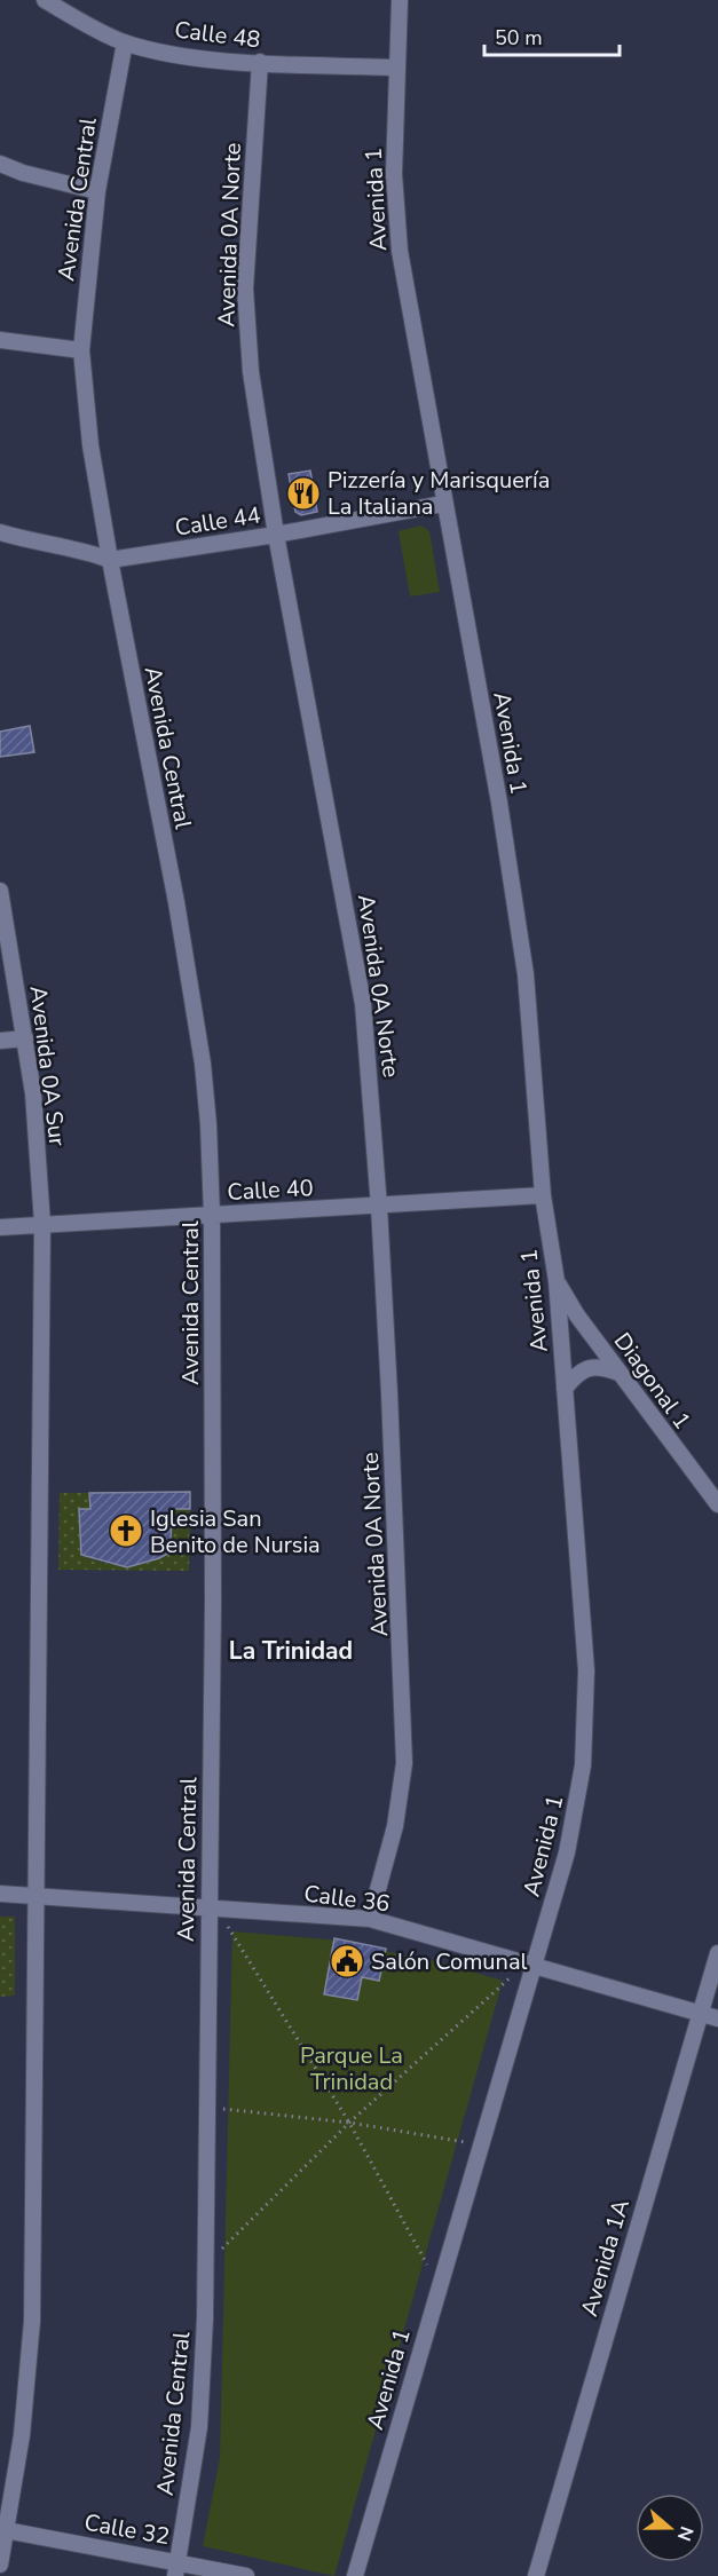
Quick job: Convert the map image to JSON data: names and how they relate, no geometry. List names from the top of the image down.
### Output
{
  "streets": {
    "street": [
      "Calle 48",
      "Avenida Central",
      "Avenida 1",
      "Avenida 0A Norte",
      "Calle 44",
      "Avenida 0A Sur",
      "Calle 40",
      "Diagonal 1",
      "Calle 36",
      "Avenida 1A",
      "Calle 32"
    ]
  },
  "crossings": [
    ["Calle 48", "Avenida Central"],
    ["Calle 48", "Avenida 1"],
    ["Calle 48", "Avenida 0A Norte"],
    ["Avenida Central", "Calle 44"],
    ["Avenida Central", "Calle 40"],
    ["Avenida Central", "Calle 36"],
    ["Avenida Central", "Calle 32"],
    ["Avenida 1", "Calle 44"],
    ["Avenida 1", "Calle 40"],
    ["Avenida 1", "Diagonal 1"],
    ["Avenida 1", "Calle 36"],
    ["Avenida 0A Norte", "Calle 44"],
    ["Avenida 0A Norte", "Calle 40"],
    ["Avenida 0A Norte", "Calle 36"],
    ["Avenida 0A Sur", "Calle 40"],
    ["Avenida 0A Sur", "Calle 36"],
    ["Avenida 0A Sur", "Calle 32"],
    ["Calle 36", "Avenida 1A"]
  ],
  "districts": ["La Trinidad"],
  "parks": ["Parque La Trinidad"],
  "places": {
    "restaurant": ["Pizzería y Marisquería La Italiana"],
    "church": ["Iglesia San Benito de Nursia"],
    "public building": ["Salón Comunal"]
  },
  "scale_bar": "50 m",
  "north": "right"
}
